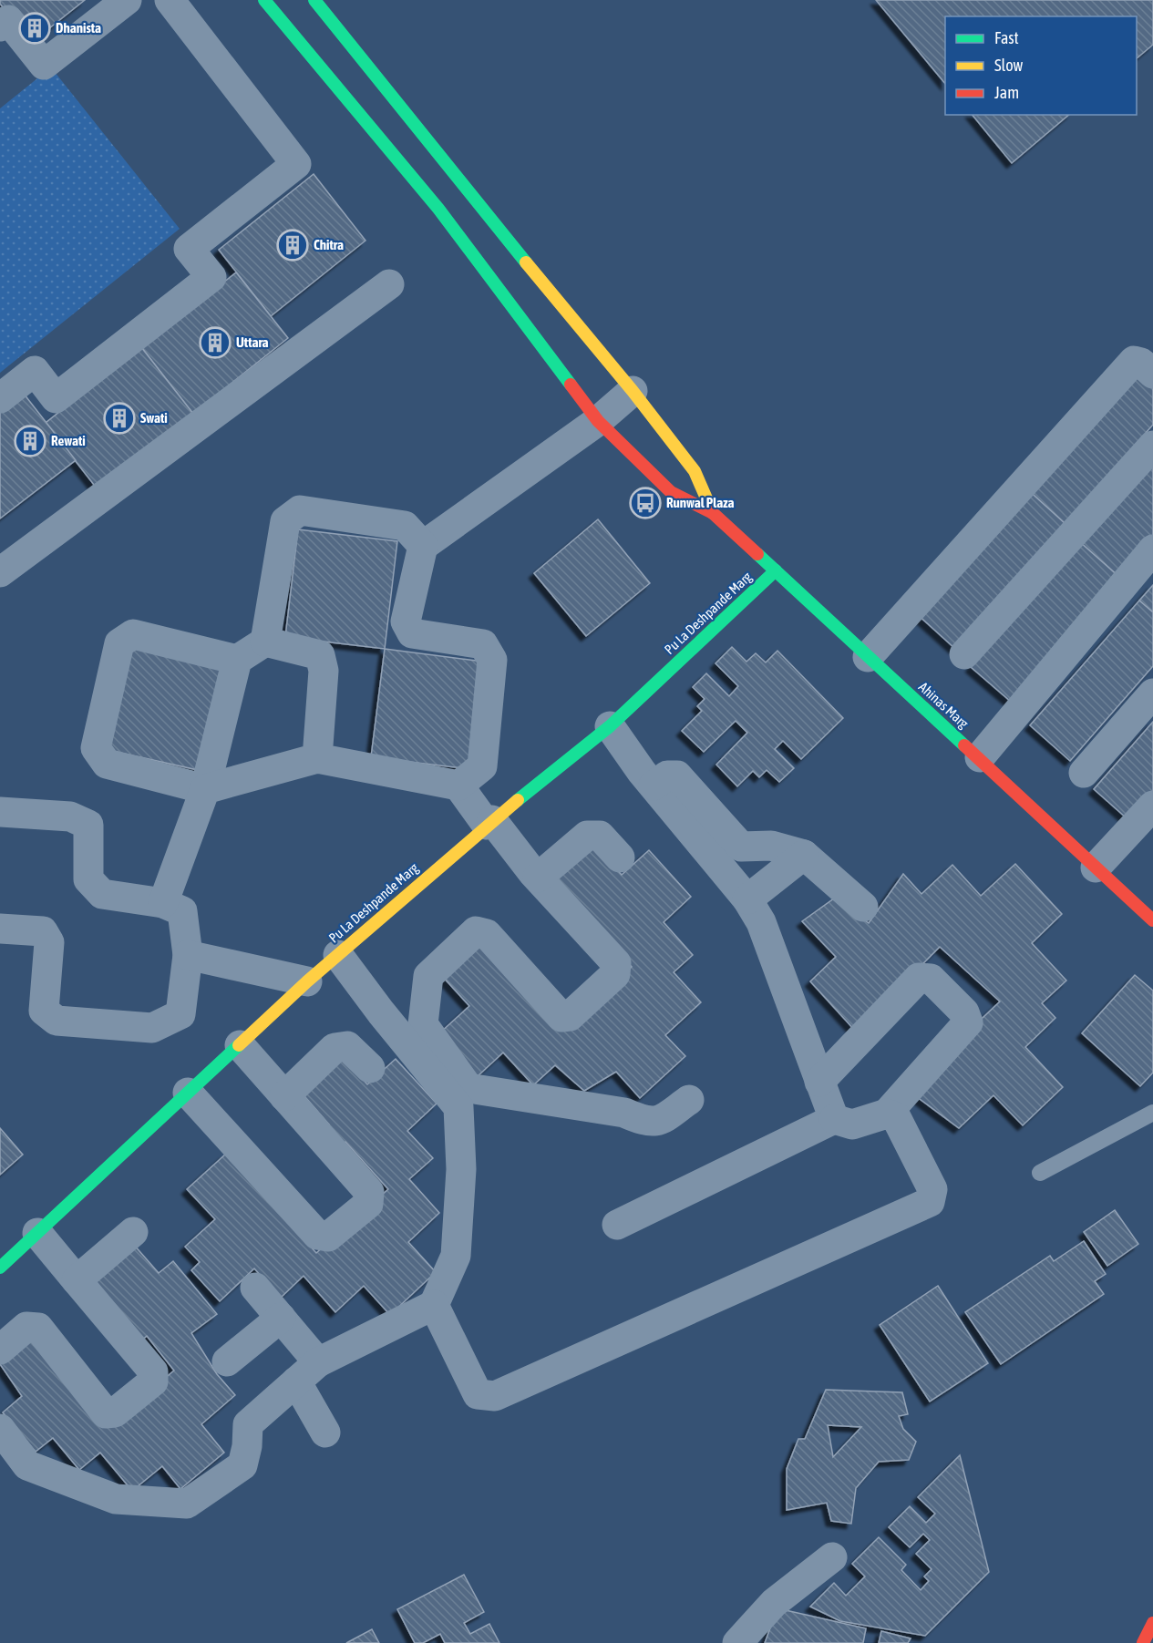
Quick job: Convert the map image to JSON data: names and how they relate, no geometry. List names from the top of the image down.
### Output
{
  "streets": {
    "street": ["Pu La Deshpande Marg", "Ahinas Marg"]
  },
  "crossings": [
    ["Pu La Deshpande Marg", "Ahinas Marg"]
  ],
  "places": {
    "building": [
      "Dhanista",
      "Chitra",
      "Uttara",
      "Swati",
      "Rewati"
    ],
    "bus stop": ["Runwal Plaza"]
  },
  "legend": ["Fast", "Slow", "Jam"]
}
